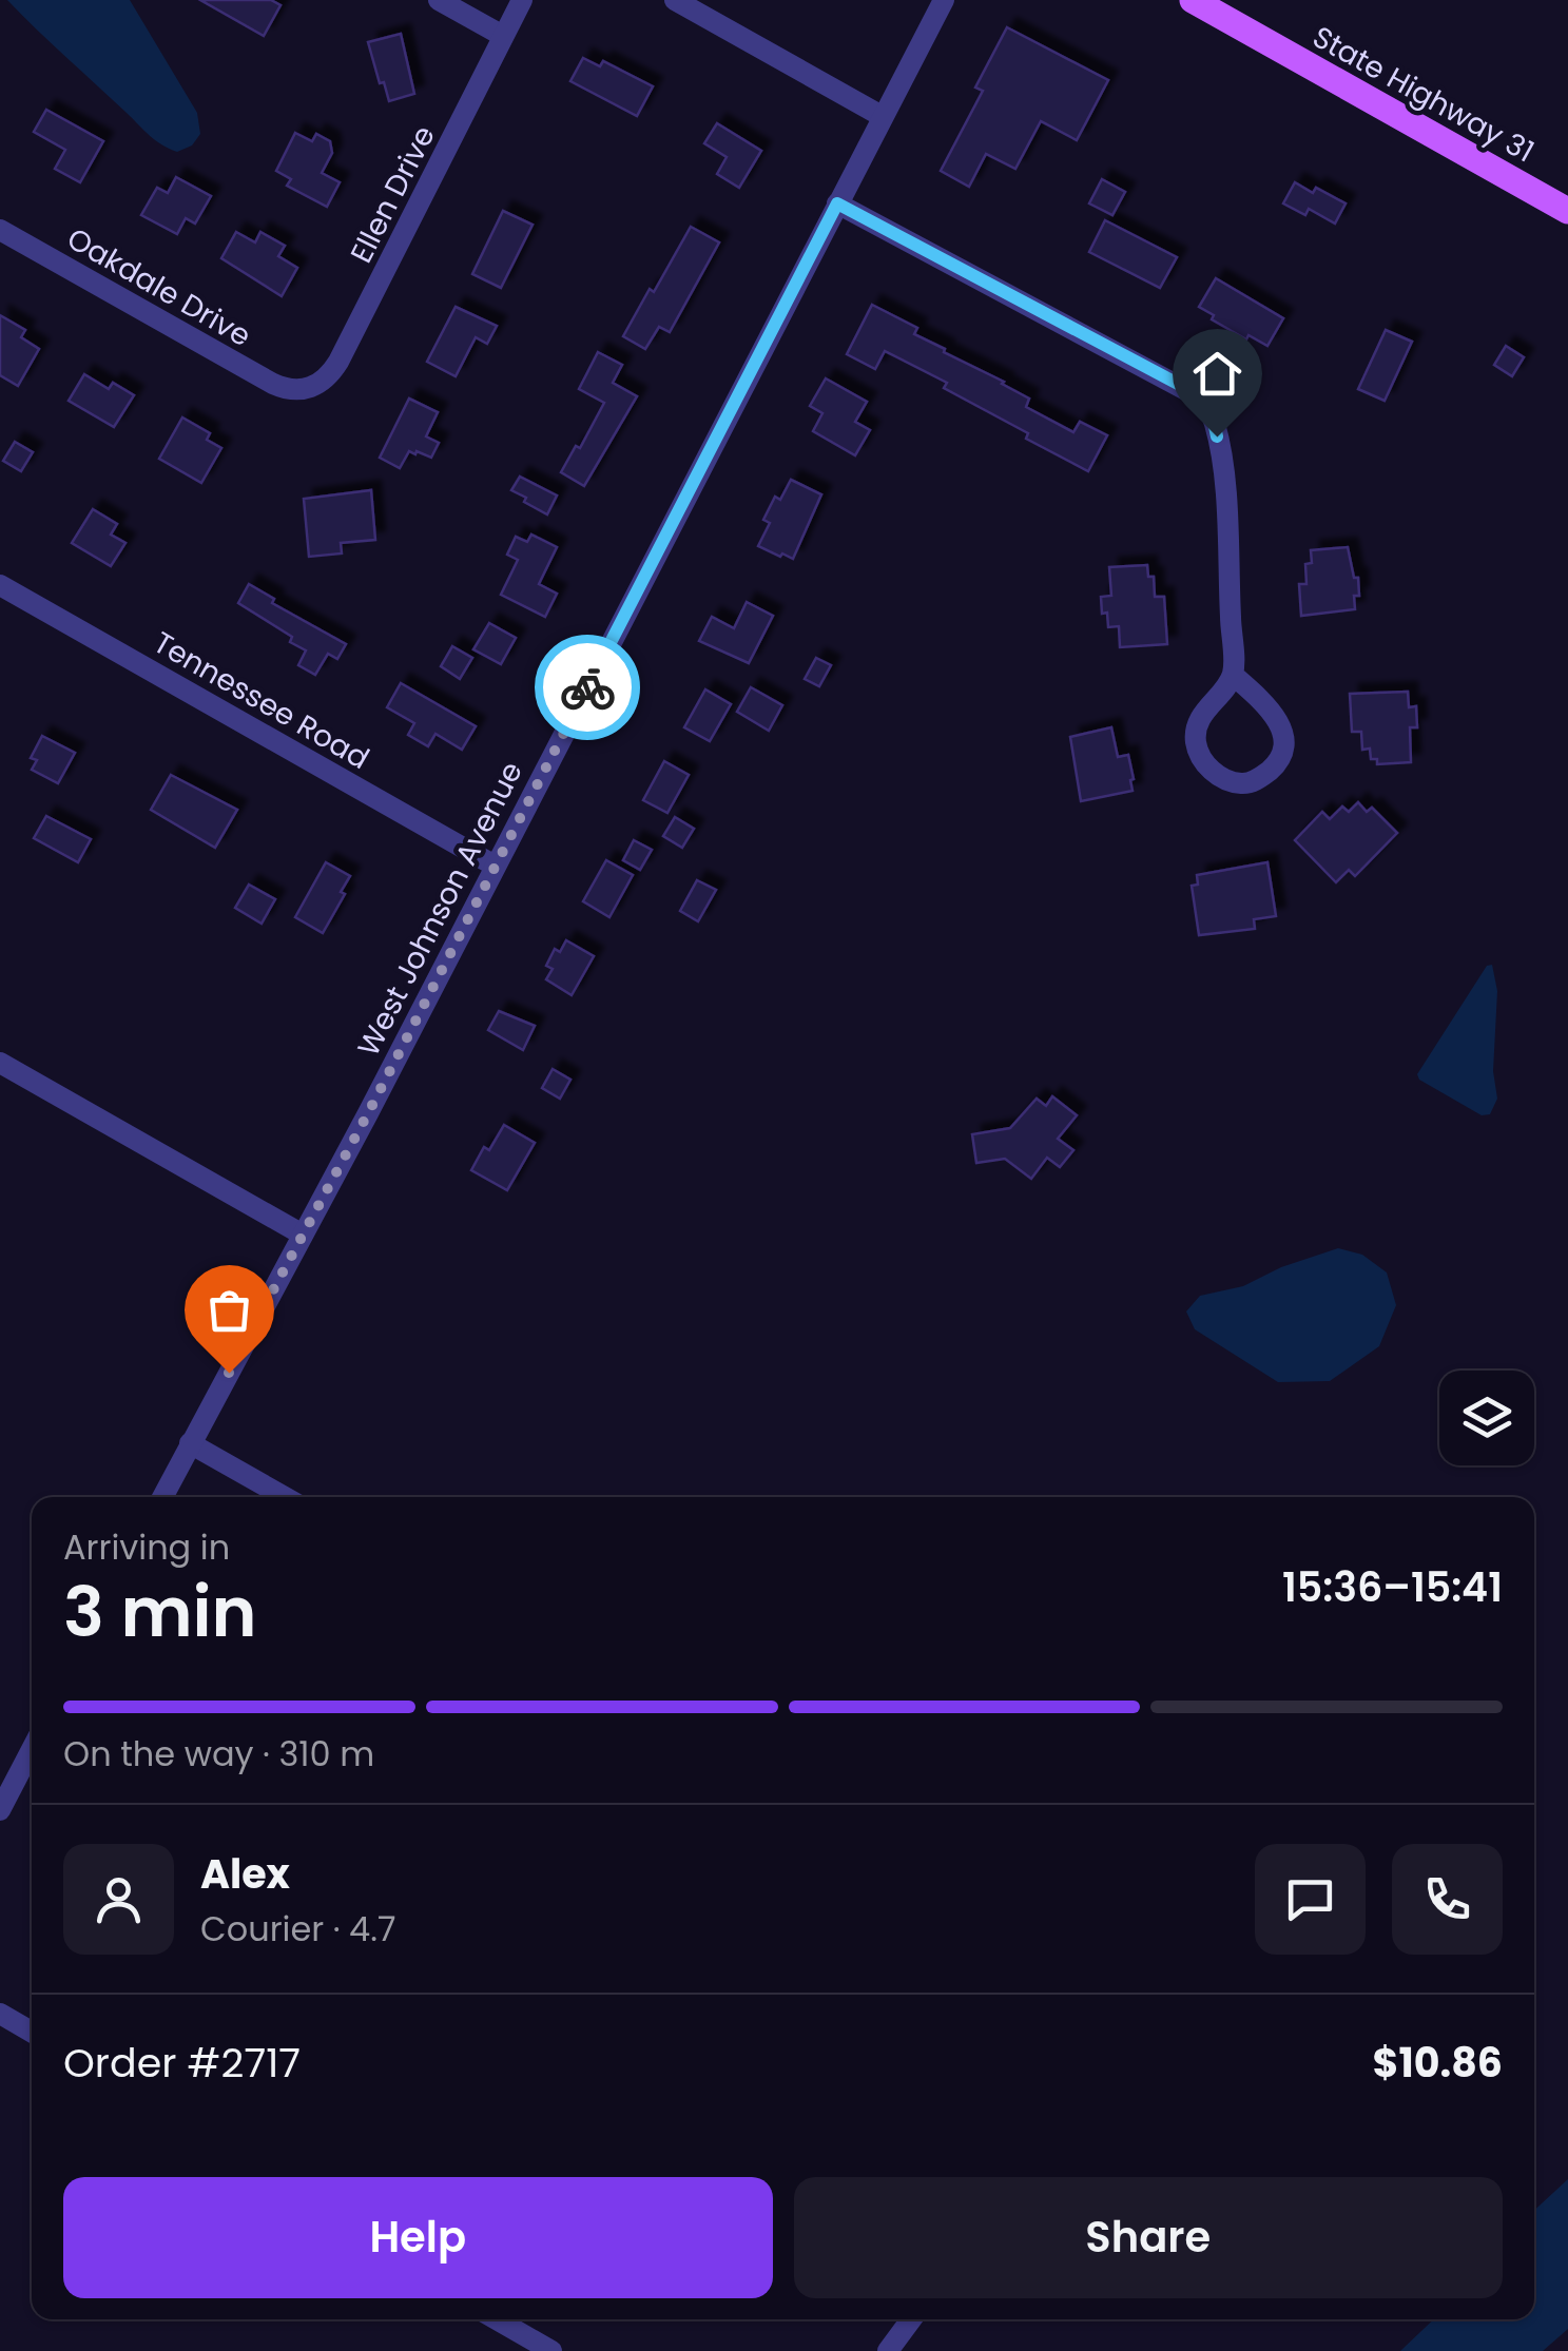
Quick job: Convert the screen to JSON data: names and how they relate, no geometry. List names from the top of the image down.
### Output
{
  "streets": {
    "main road": ["State Highway 31"],
    "street": [
      "Ellen Drive",
      "Oakdale Drive",
      "Tennessee Road",
      "West Johnson Avenue"
    ]
  },
  "crossings": [
    ["Ellen Drive", "Oakdale Drive"],
    ["Tennessee Road", "West Johnson Avenue"]
  ],
  "page": {
    "heading": ["3 min", "Arriving in", "15:36–15:41"],
    "panel": [
      "Alex",
      "Courier · 4.7",
      "Order #2717",
      "$10.86"
    ],
    "bar": "On the way · 310 m",
    "buttons": ["Help", "Share"]
  }
}
